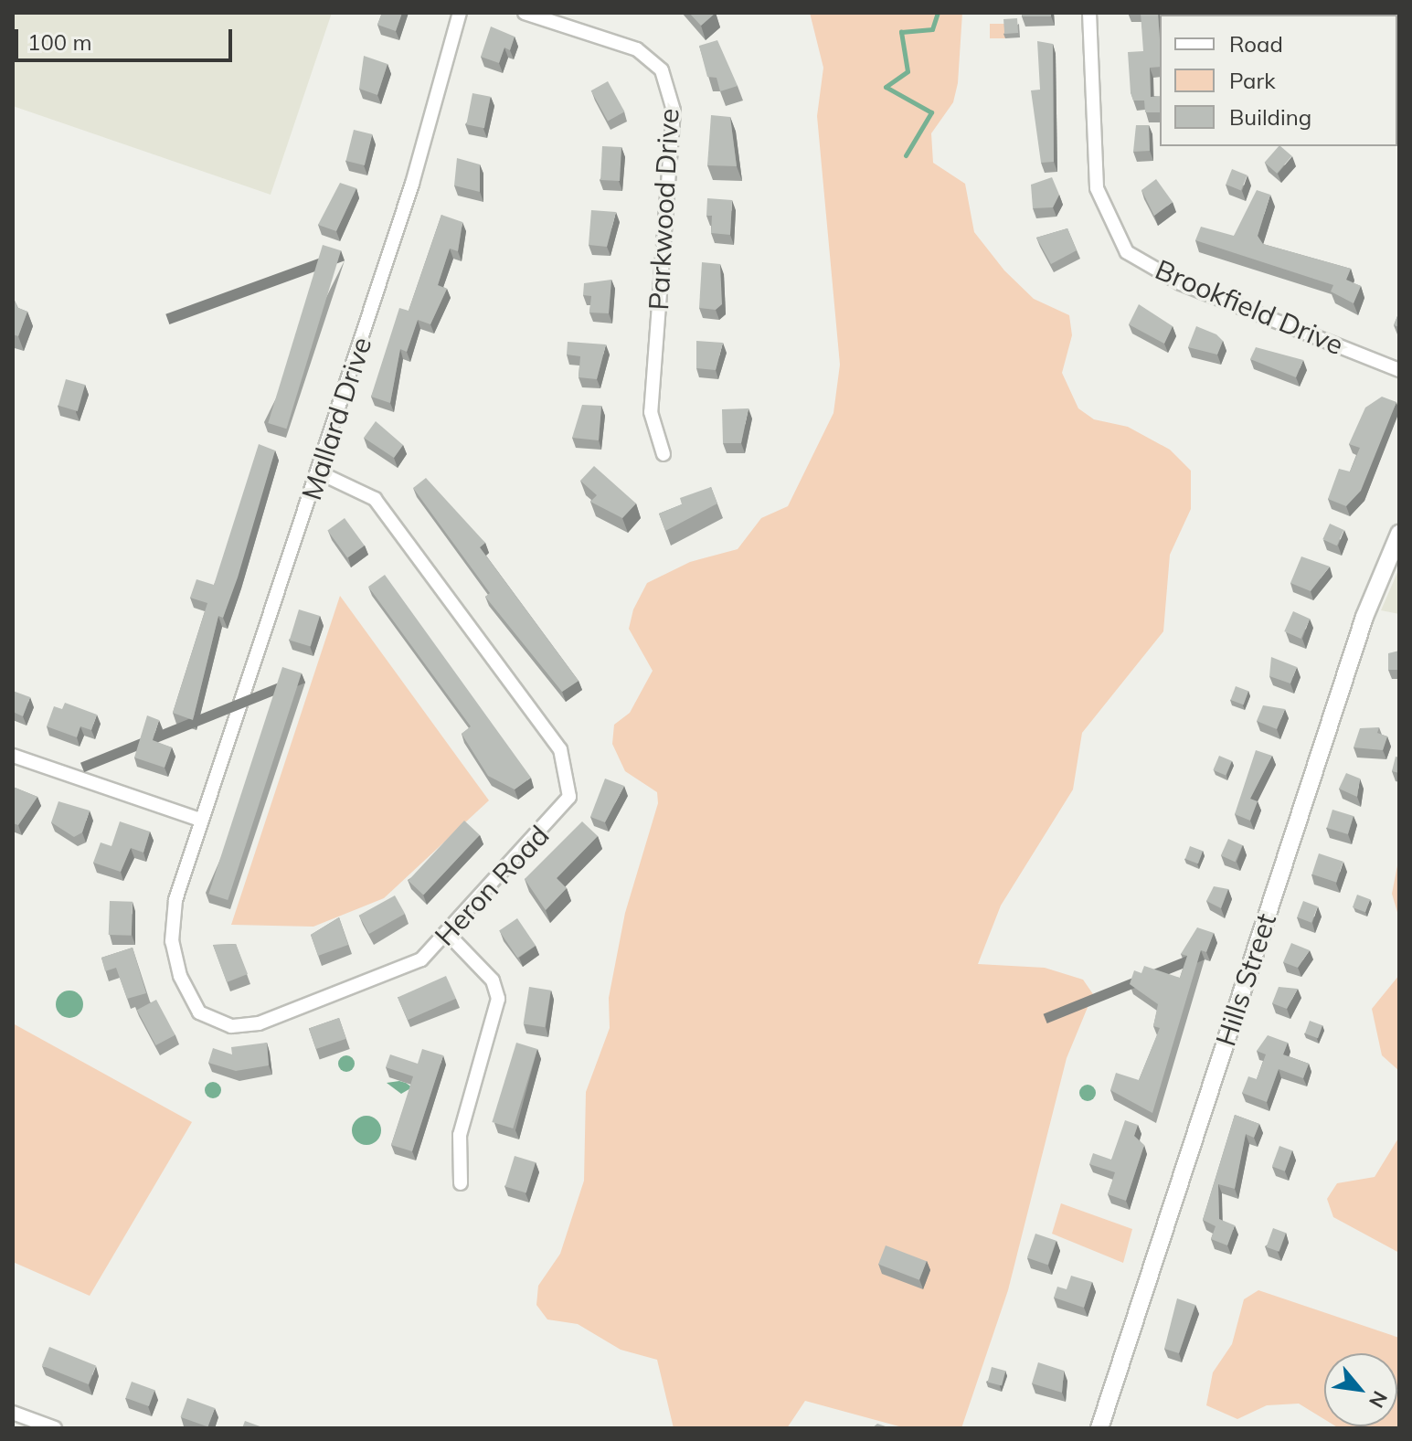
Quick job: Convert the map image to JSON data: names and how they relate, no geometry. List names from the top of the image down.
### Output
{
  "streets": {
    "street": [
      "Parkwood Drive",
      "Brookfield Drive",
      "Mallard Drive",
      "Heron Road",
      "Hills Street"
    ]
  },
  "crossings": [
    ["Mallard Drive", "Heron Road"]
  ],
  "legend": ["Road", "Park", "Building"],
  "scale_bar": "100 m",
  "north": "bottom right"
}
